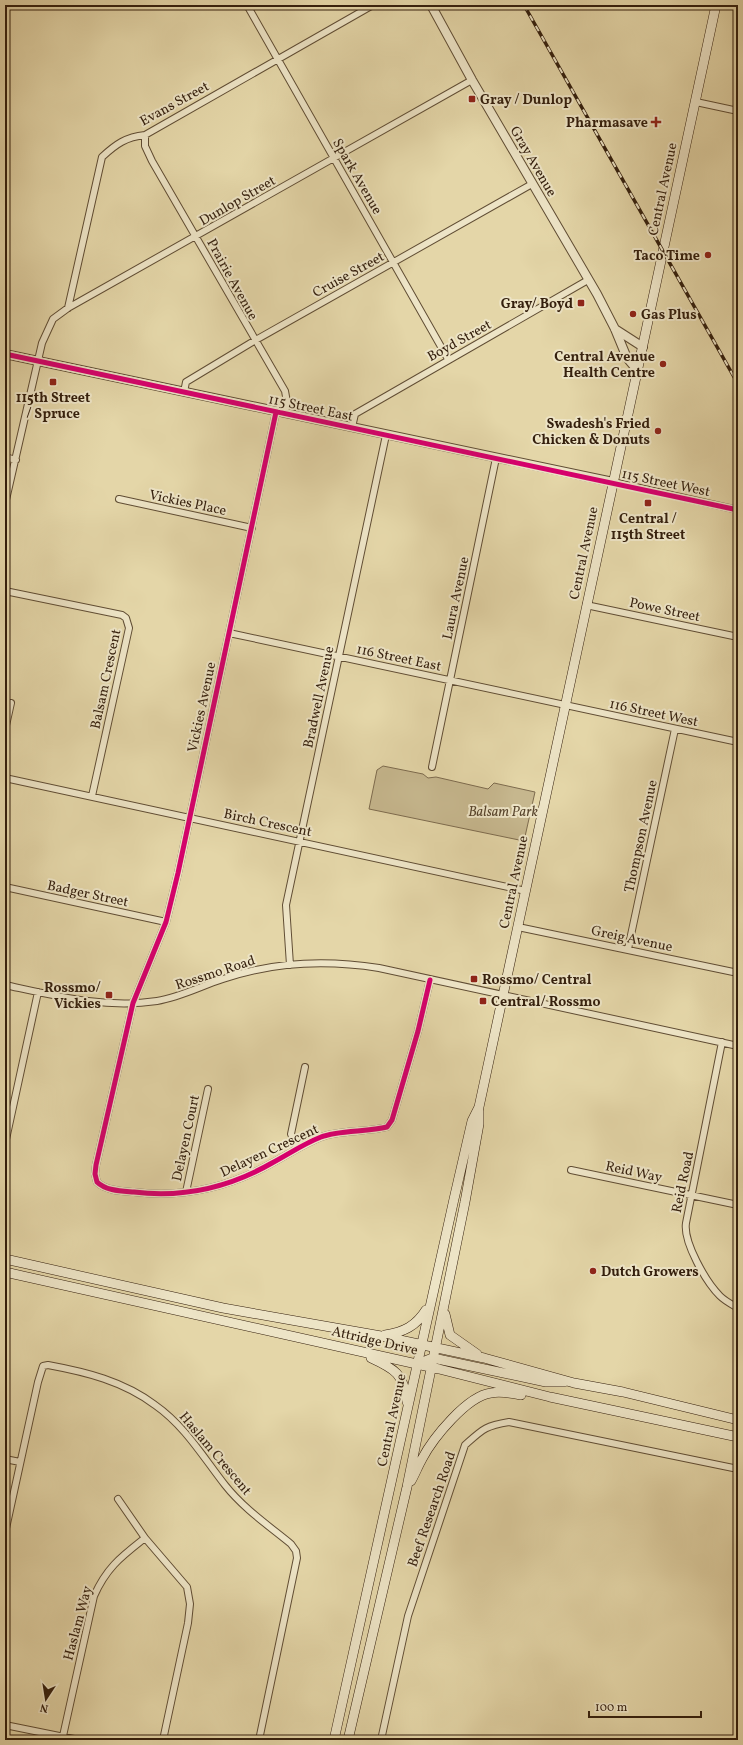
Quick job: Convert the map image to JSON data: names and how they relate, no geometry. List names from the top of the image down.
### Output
{
  "streets": {
    "main road": ["Central Avenue", "Attridge Drive"],
    "street": [
      "Evans Street",
      "Gray Avenue",
      "Spark Avenue",
      "Dunlop Street",
      "Cruise Street",
      "Prairie Avenue",
      "Boyd Street",
      "115 Street East",
      "115 Street West",
      "Vickies Place",
      "Laura Avenue",
      "Powe Street",
      "116 Street East",
      "Balsam Crescent",
      "Bradwell Avenue",
      "Vickies Avenue",
      "116 Street West",
      "Birch Crescent",
      "Thompson Avenue",
      "Badger Street",
      "Greig Avenue",
      "Rossmo Road",
      "Delayen Court",
      "Delayen Crescent",
      "Reid Way",
      "Reid Road",
      "Haslam Crescent",
      "Beef Research Road",
      "Haslam Way"
    ]
  },
  "crossings": [
    ["Evans Street", "Spark Avenue"],
    ["Evans Street", "Dunlop Street"],
    ["Evans Street", "Prairie Avenue"],
    ["Gray Avenue", "Central Avenue"],
    ["Gray Avenue", "Dunlop Street"],
    ["Gray Avenue", "Cruise Street"],
    ["Gray Avenue", "Boyd Street"],
    ["Spark Avenue", "Dunlop Street"],
    ["Spark Avenue", "Cruise Street"],
    ["Spark Avenue", "Boyd Street"],
    ["Central Avenue", "115 Street East"],
    ["Central Avenue", "115 Street West"],
    ["Central Avenue", "Powe Street"],
    ["Central Avenue", "116 Street East"],
    ["Central Avenue", "116 Street West"],
    ["Central Avenue", "Birch Crescent"],
    ["Central Avenue", "Greig Avenue"],
    ["Central Avenue", "Rossmo Road"],
    ["Central Avenue", "Attridge Drive"],
    ["Dunlop Street", "Prairie Avenue"],
    ["Dunlop Street", "115 Street East"],
    ["Cruise Street", "Prairie Avenue"],
    ["Cruise Street", "115 Street East"],
    ["Prairie Avenue", "115 Street East"],
    ["Prairie Avenue", "Vickies Avenue"],
    ["Boyd Street", "115 Street East"],
    ["115 Street East", "115 Street West"],
    ["115 Street East", "Laura Avenue"],
    ["115 Street East", "Bradwell Avenue"],
    ["115 Street East", "Vickies Avenue"],
    ["Vickies Place", "Vickies Avenue"],
    ["Laura Avenue", "116 Street East"],
    ["116 Street East", "Bradwell Avenue"],
    ["116 Street East", "Vickies Avenue"],
    ["116 Street East", "116 Street West"],
    ["Balsam Crescent", "Birch Crescent"],
    ["Bradwell Avenue", "Birch Crescent"],
    ["Bradwell Avenue", "Rossmo Road"],
    ["Vickies Avenue", "Birch Crescent"],
    ["Vickies Avenue", "Badger Street"],
    ["Vickies Avenue", "Rossmo Road"],
    ["Vickies Avenue", "Delayen Crescent"],
    ["116 Street West", "Thompson Avenue"],
    ["Thompson Avenue", "Greig Avenue"],
    ["Rossmo Road", "Delayen Crescent"],
    ["Delayen Court", "Delayen Crescent"],
    ["Reid Way", "Reid Road"]
  ],
  "parks": ["Balsam Park"],
  "places": {
    "transit": [
      "Gray / Dunlop",
      "Gray/ Boyd",
      "115th Street / Spruce",
      "Central / 115th Street",
      "Rossmo/ Central",
      "Rossmo/ Vickies",
      "Central/ Rossmo"
    ],
    "health": ["Pharmasave"],
    "other": [
      "Taco Time",
      "Gas Plus",
      "Central Avenue Health Centre",
      "Swadesh's Fried Chicken & Donuts",
      "Dutch Growers"
    ]
  },
  "scale_bar": "100 m",
  "north": "bottom"
}
